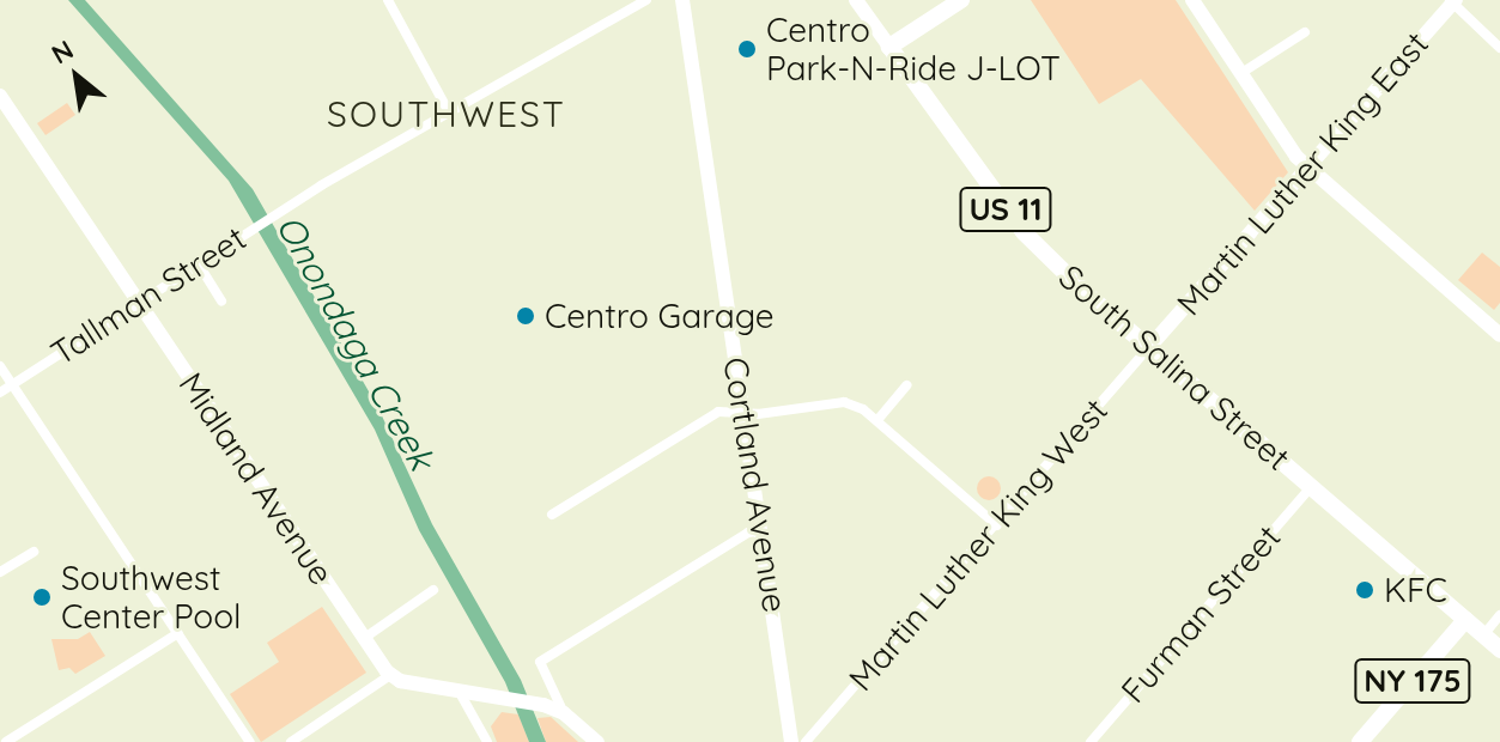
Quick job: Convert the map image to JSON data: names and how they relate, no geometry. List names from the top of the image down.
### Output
{
  "streets": {
    "main road": ["US 11", "South Salina Street", "NY 175"],
    "street": [
      "Martin Luther King East",
      "Tallman Street",
      "Midland Avenue",
      "Cortland Avenue",
      "Martin Luther King West",
      "Furman Street"
    ]
  },
  "crossings": [
    ["Martin Luther King East", "South Salina Street"],
    ["Martin Luther King East", "Martin Luther King West"],
    ["Tallman Street", "Midland Avenue"],
    ["South Salina Street", "Martin Luther King West"],
    ["South Salina Street", "Furman Street"],
    ["South Salina Street", "NY 175"]
  ],
  "districts": ["SOUTHWEST"],
  "water": ["Onondaga Creek"],
  "places": [
    "Centro Park-N-Ride J-LOT",
    "Centro Garage",
    "KFC",
    "Southwest Center Pool"
  ],
  "north": "top left"
}
